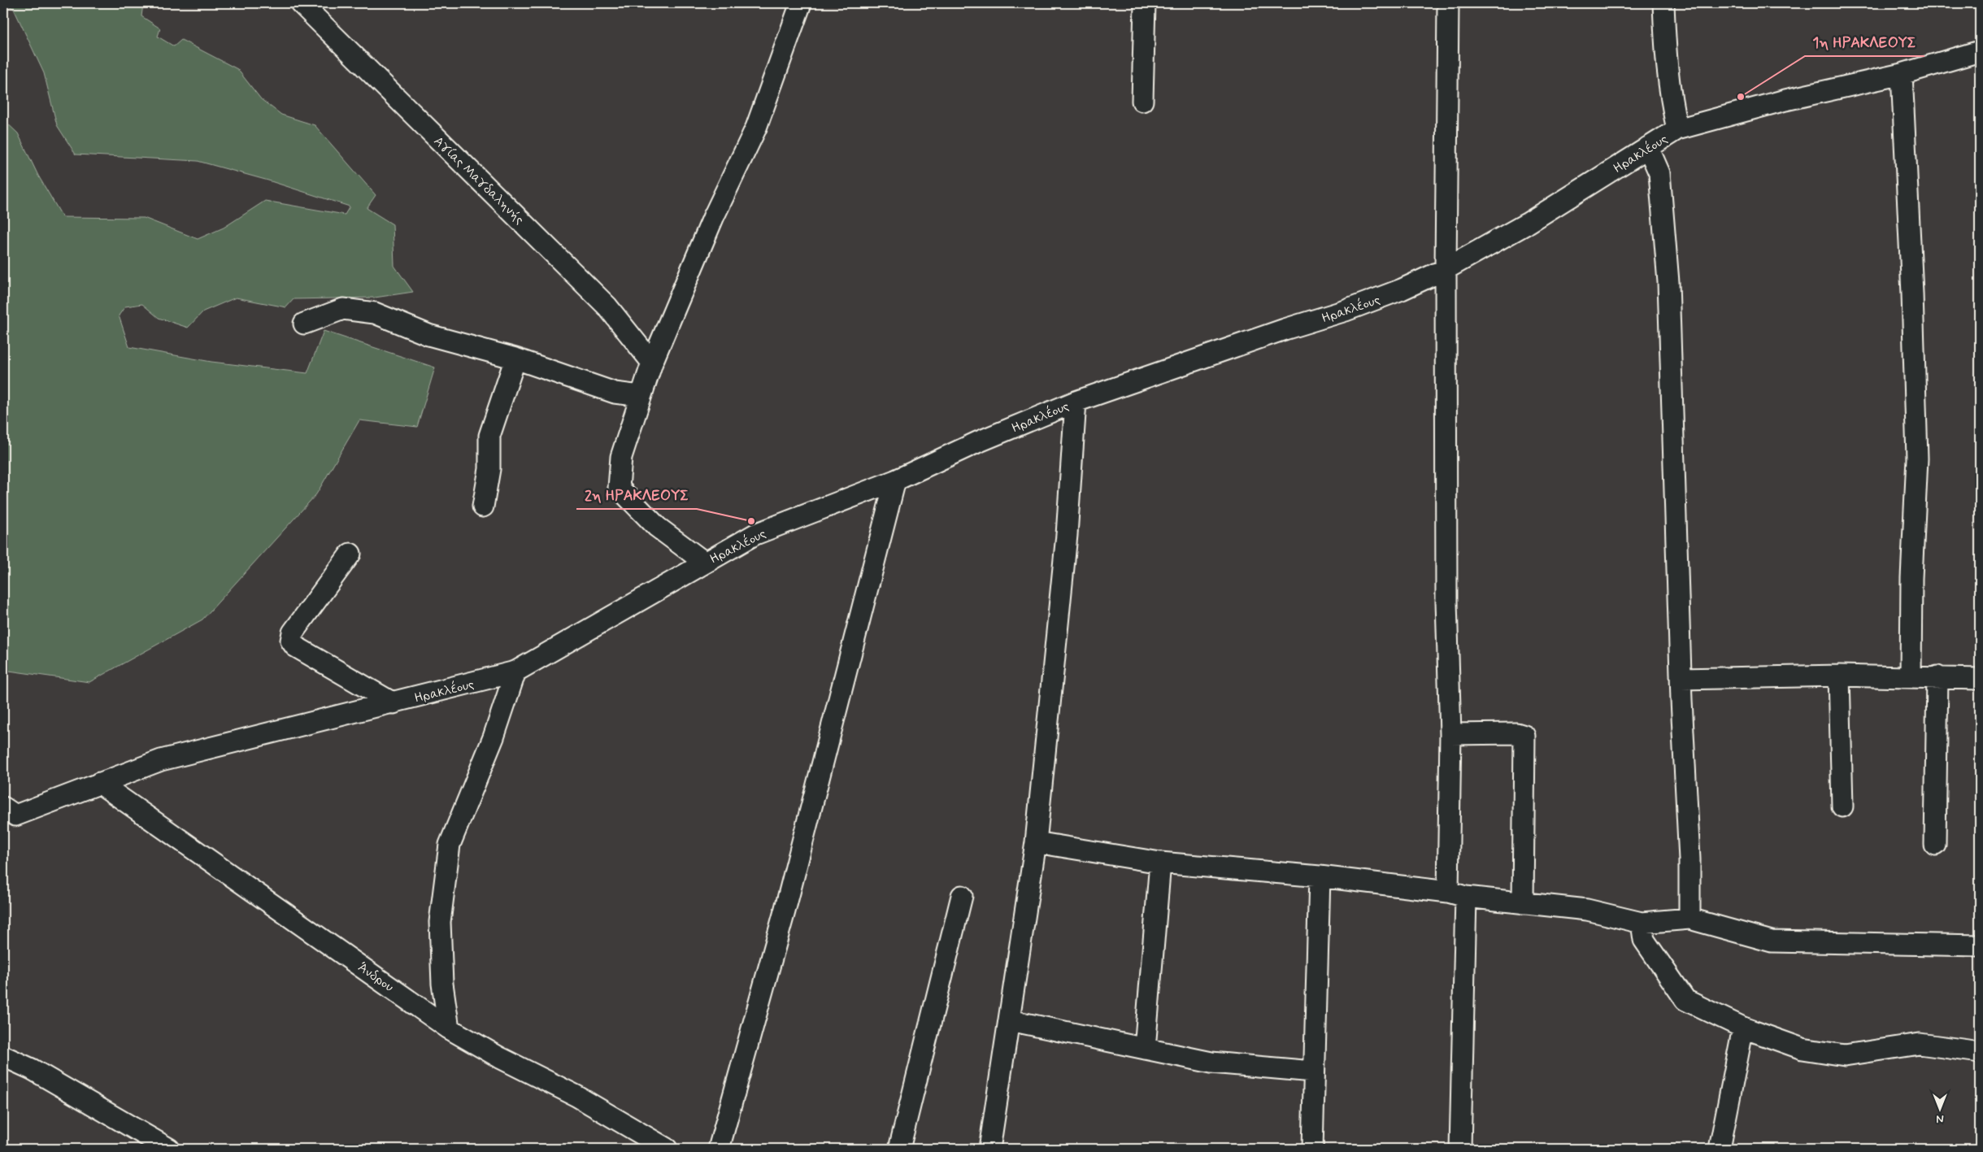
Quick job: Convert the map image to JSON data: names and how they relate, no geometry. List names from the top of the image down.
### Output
{
  "streets": {
    "street": ["Ηρακλέους", "Αγίας Μαγδαληνής", "Άνδρου"]
  },
  "crossings": [
    ["Ηρακλέους", "Άνδρου"]
  ],
  "places": ["1η ΗΡΑΚΛΕΟΥΣ", "2η ΗΡΑΚΛΕΟΥΣ"],
  "north": "bottom"
}
